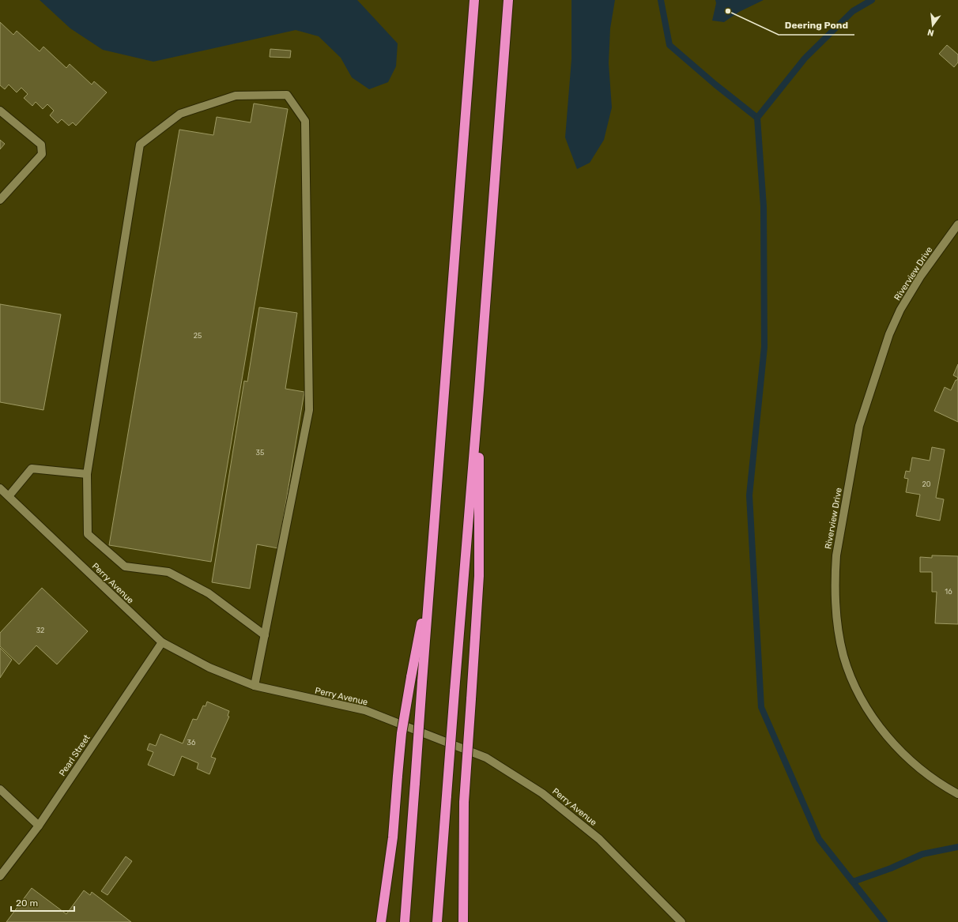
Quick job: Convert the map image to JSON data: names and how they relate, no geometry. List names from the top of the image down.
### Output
{
  "streets": {
    "street": ["Riverview Drive", "Perry Avenue", "Pearl Street"]
  },
  "crossings": [
    ["Perry Avenue", "Pearl Street"]
  ],
  "places": ["Deering Pond"],
  "house_numbers": [
    "25",
    "35",
    "20",
    "16",
    "32",
    "36"
  ],
  "scale_bar": "20 m",
  "north": "bottom"
}
